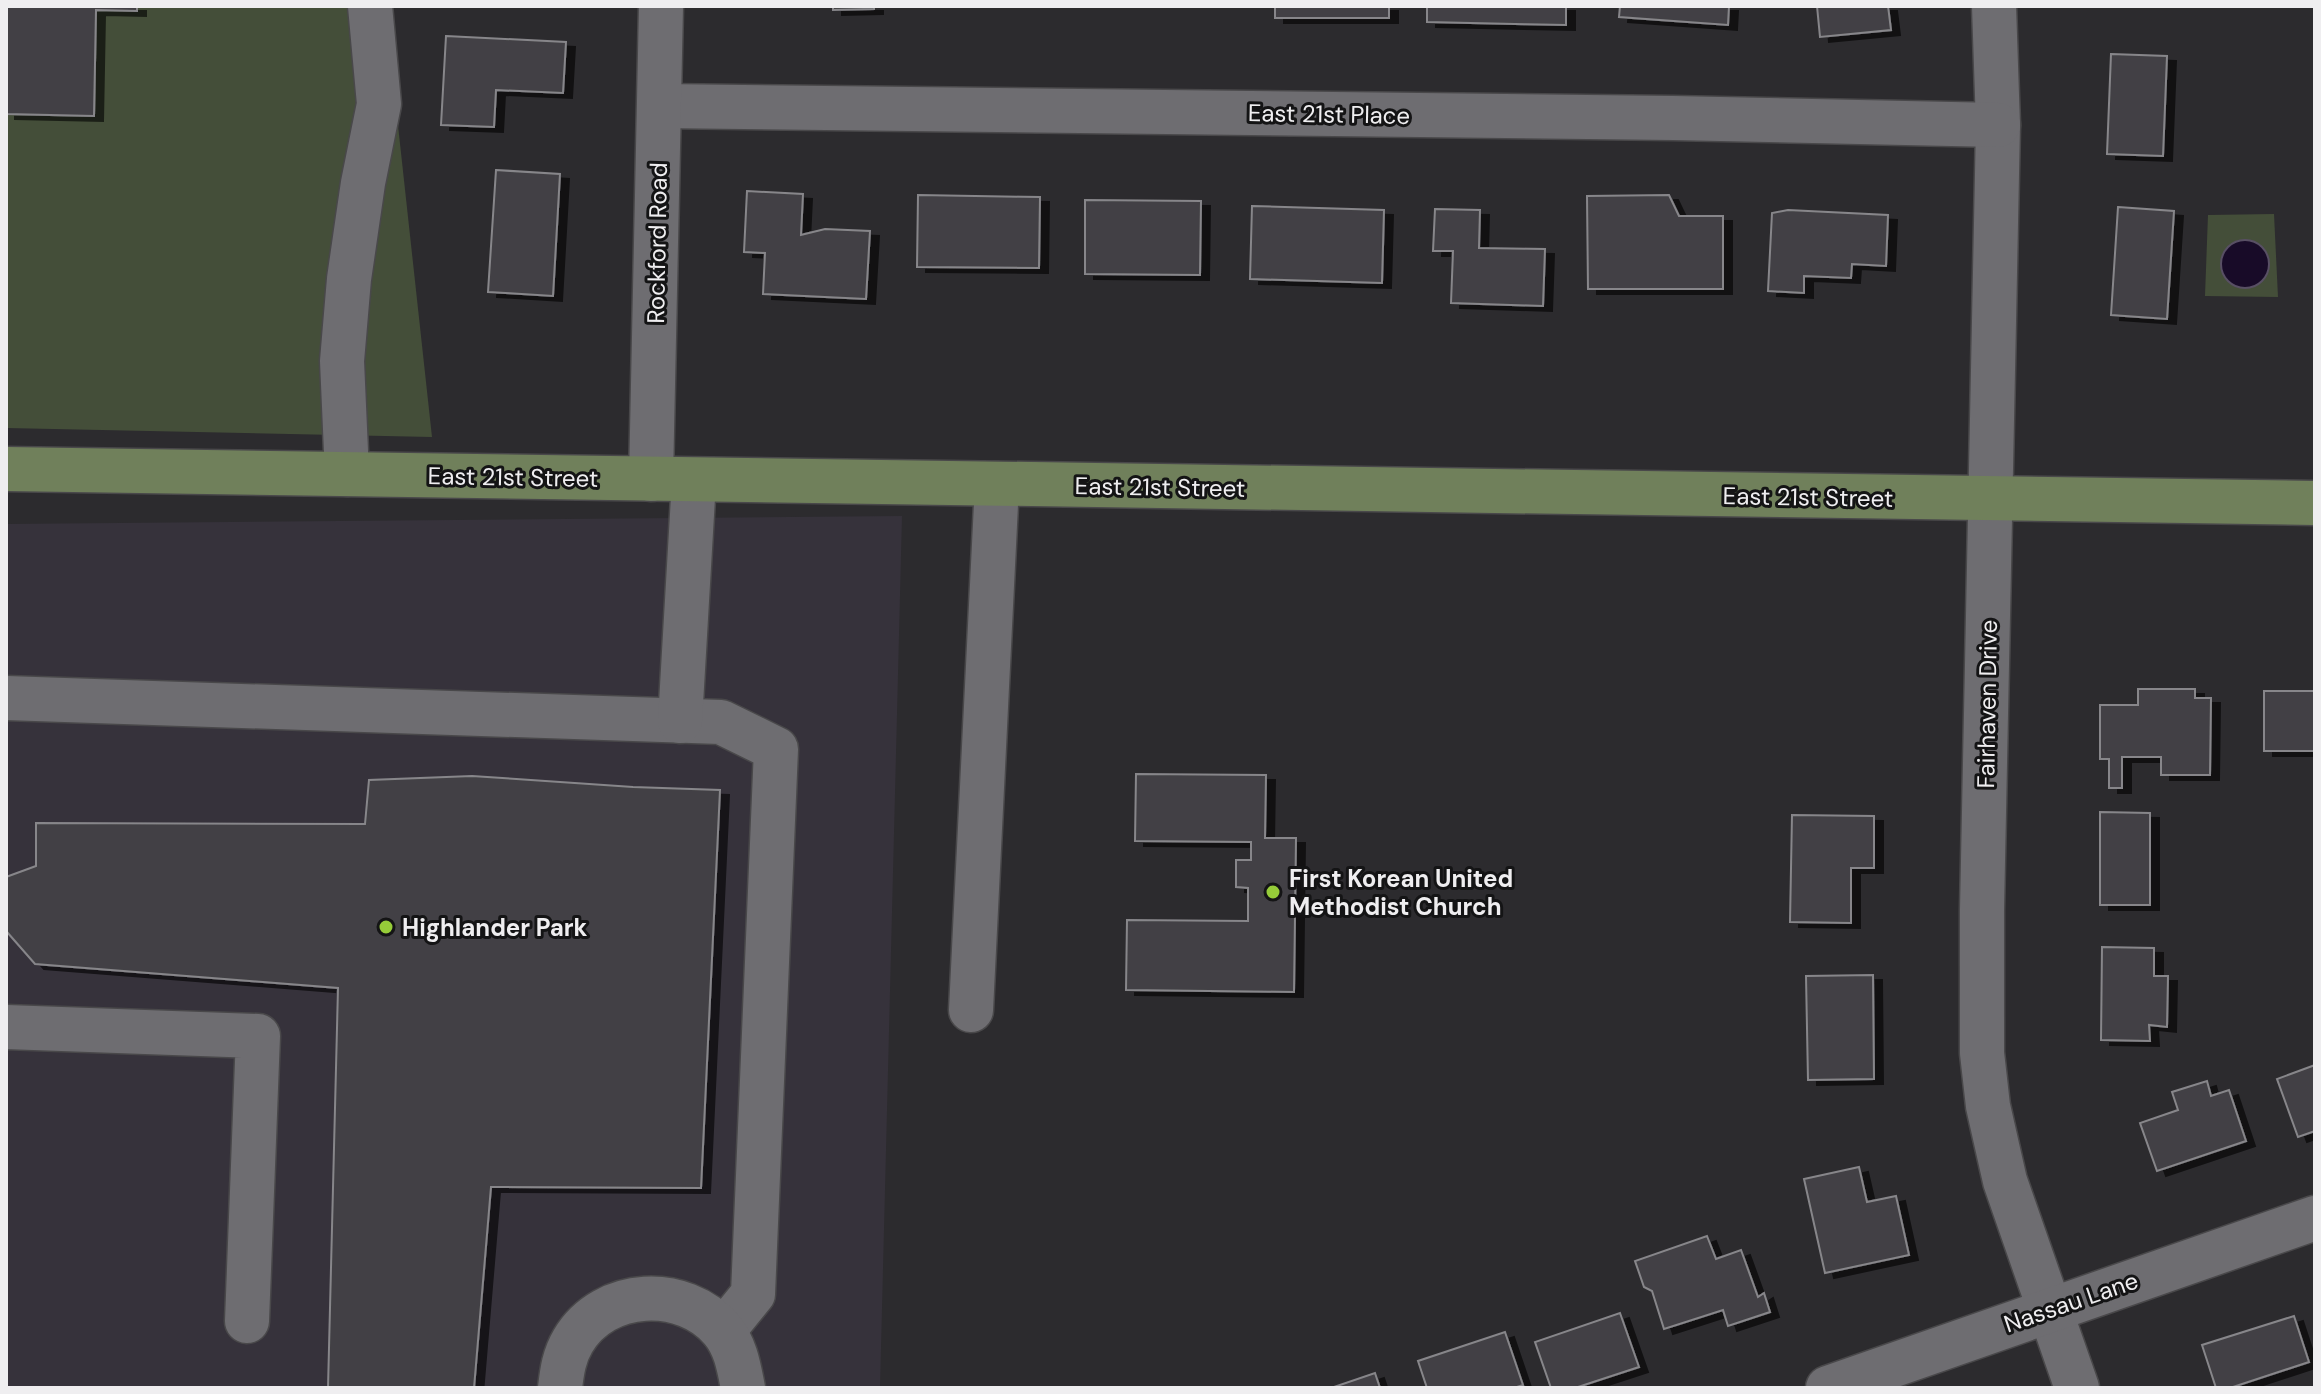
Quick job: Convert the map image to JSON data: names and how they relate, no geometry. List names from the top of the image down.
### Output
{
  "streets": {
    "main road": ["East 21st Street"],
    "street": [
      "East 21st Place",
      "Rockford Road",
      "Fairhaven Drive",
      "Nassau Lane"
    ]
  },
  "crossings": [
    ["East 21st Place", "Rockford Road"],
    ["East 21st Place", "Fairhaven Drive"],
    ["Rockford Road", "East 21st Street"],
    ["East 21st Street", "Fairhaven Drive"],
    ["Fairhaven Drive", "Nassau Lane"]
  ],
  "places": ["First Korean United Methodist Church", "Highlander Park"]
}
